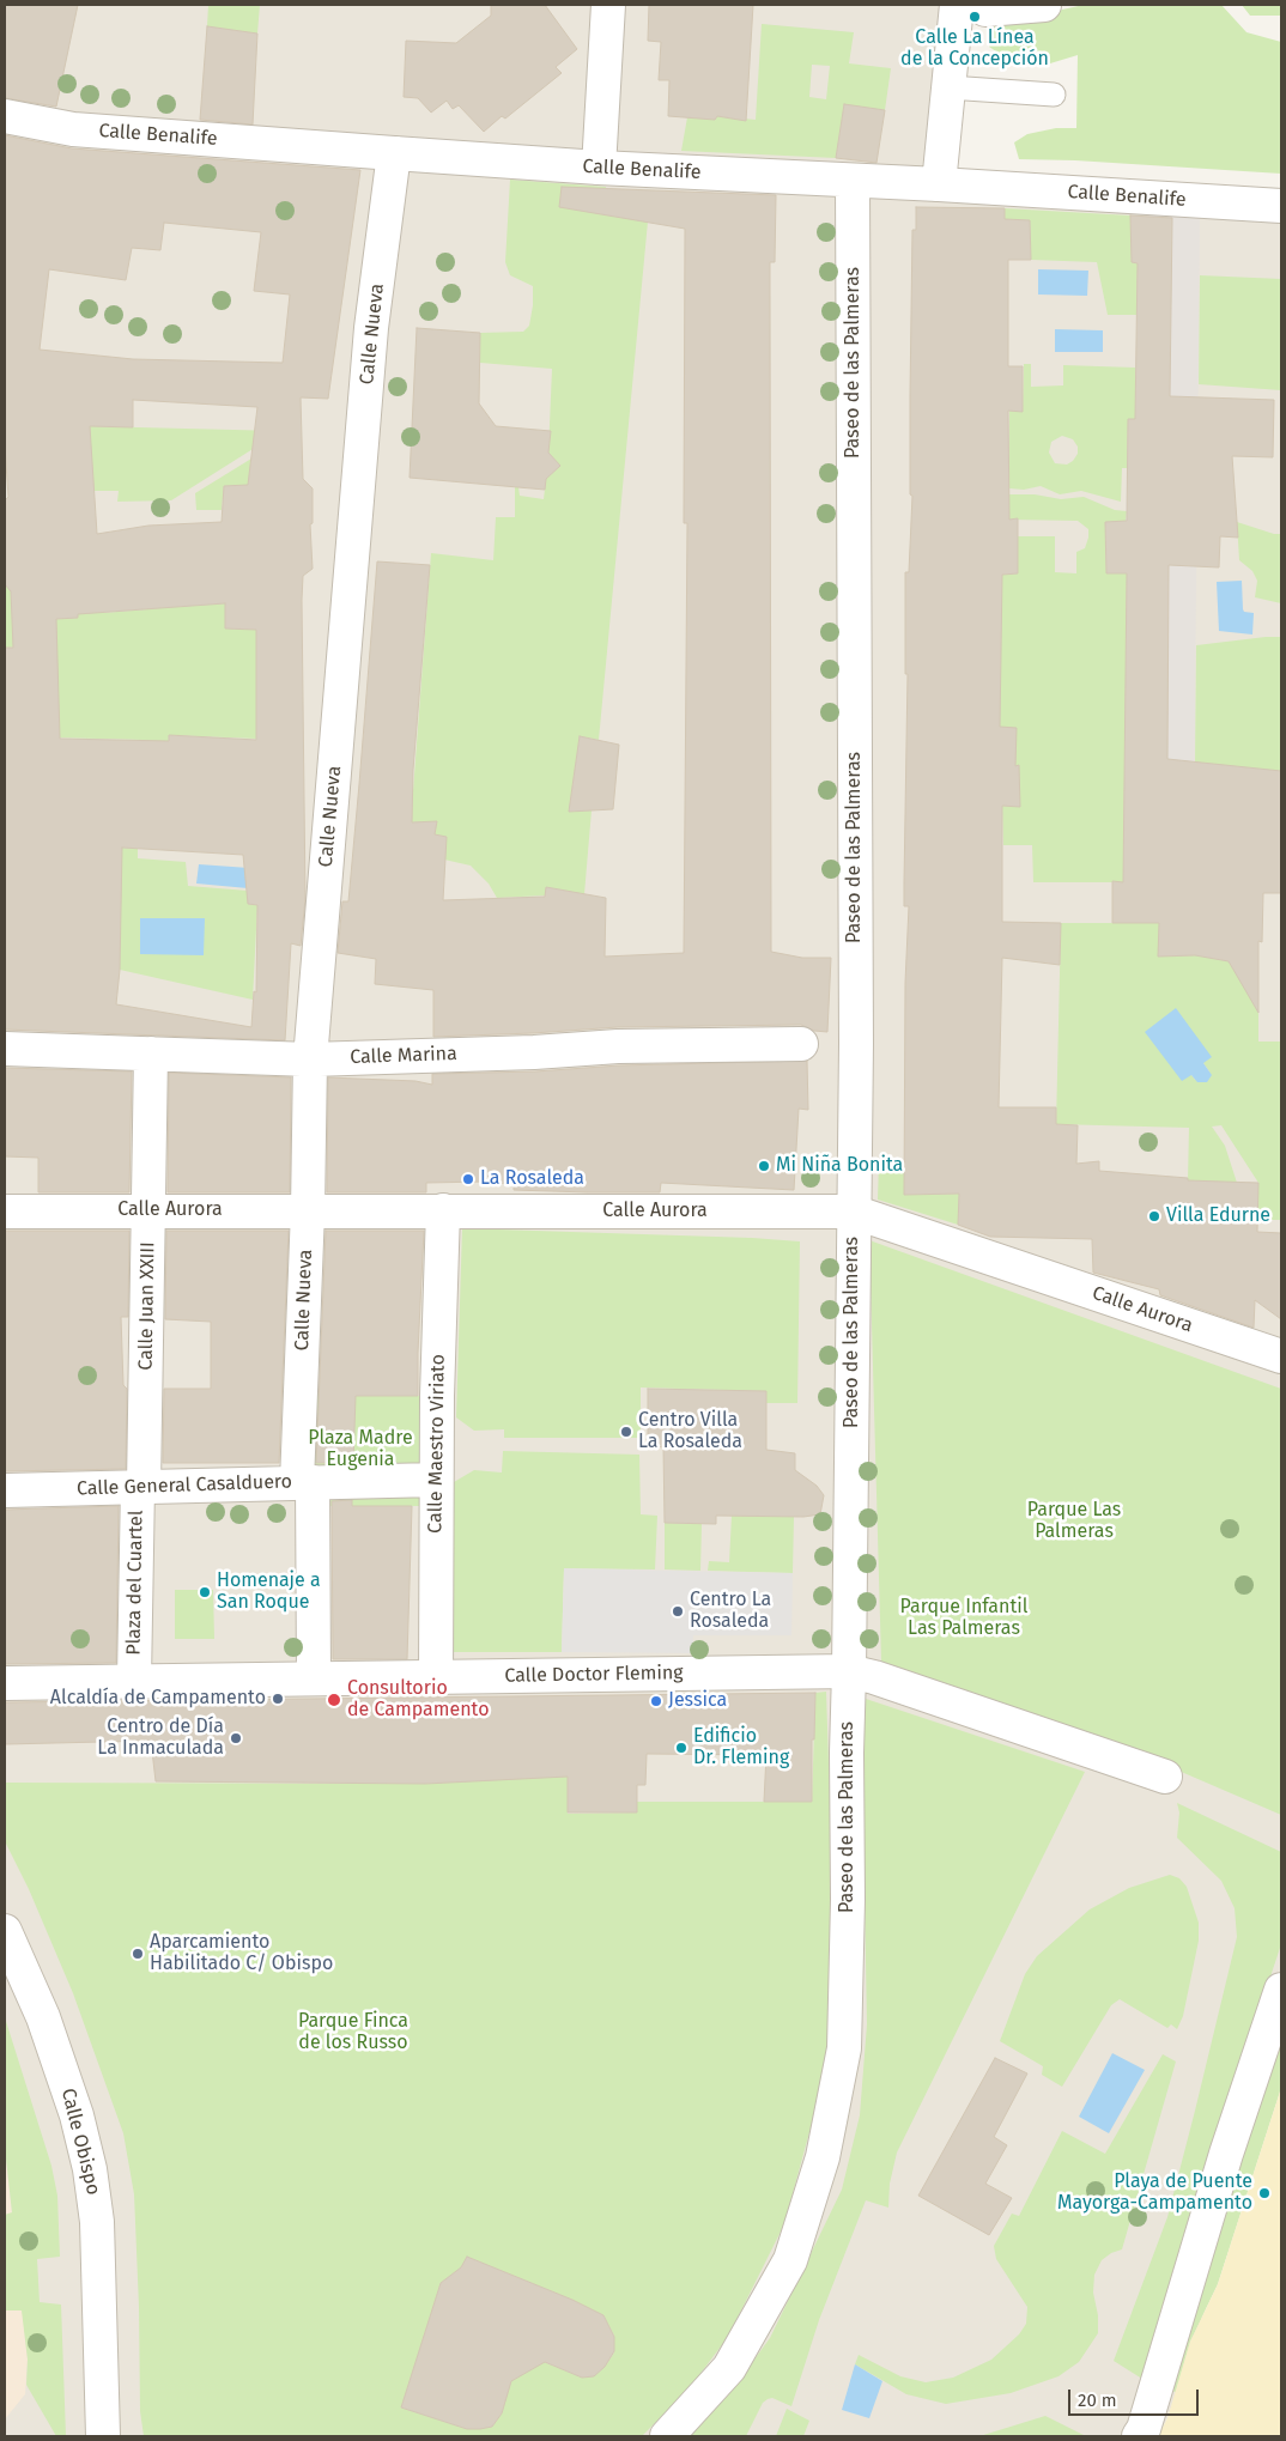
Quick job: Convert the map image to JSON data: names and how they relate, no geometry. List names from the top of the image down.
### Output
{
  "streets": {
    "street": [
      "Calle Benalife",
      "Calle Nueva",
      "Paseo de las Palmeras",
      "Calle Marina",
      "Calle Aurora",
      "Calle Juan XXIII",
      "Calle Maestro Viriato",
      "Calle General Casalduero",
      "Plaza del Cuartel",
      "Calle Doctor Fleming",
      "Calle Obispo"
    ]
  },
  "crossings": [
    ["Calle Benalife", "Calle Nueva"],
    ["Calle Benalife", "Paseo de las Palmeras"],
    ["Calle Nueva", "Calle Marina"],
    ["Calle Nueva", "Calle Aurora"],
    ["Calle Nueva", "Calle General Casalduero"],
    ["Paseo de las Palmeras", "Calle Aurora"],
    ["Paseo de las Palmeras", "Calle Doctor Fleming"],
    ["Calle Marina", "Calle Juan XXIII"],
    ["Calle Aurora", "Calle Juan XXIII"],
    ["Calle Aurora", "Calle Maestro Viriato"],
    ["Calle Juan XXIII", "Calle General Casalduero"],
    ["Calle Juan XXIII", "Plaza del Cuartel"],
    ["Calle Maestro Viriato", "Calle General Casalduero"],
    ["Calle Maestro Viriato", "Calle Doctor Fleming"],
    ["Calle General Casalduero", "Plaza del Cuartel"],
    ["Plaza del Cuartel", "Calle Doctor Fleming"]
  ],
  "parks": [
    "Plaza Madre Eugenia",
    "Parque Las Palmeras",
    "Parque Infantil Las Palmeras",
    "Parque Finca de los Russo"
  ],
  "places": [
    "Calle La Línea de la Concepción",
    "Mi Niña Bonita",
    "La Rosaleda",
    "Villa Edurne",
    "Centro Villa La Rosaleda",
    "Homenaje a San Roque",
    "Centro La Rosaleda",
    "Alcaldía de Campamento",
    "Consultorio de Campamento",
    "Jessica",
    "Centro de Día La Inmaculada",
    "Edificio Dr. Fleming",
    "Aparcamiento Habilitado C/ Obispo",
    "Playa de Puente Mayorga-Campamento"
  ],
  "scale_bar": "20 m"
}
